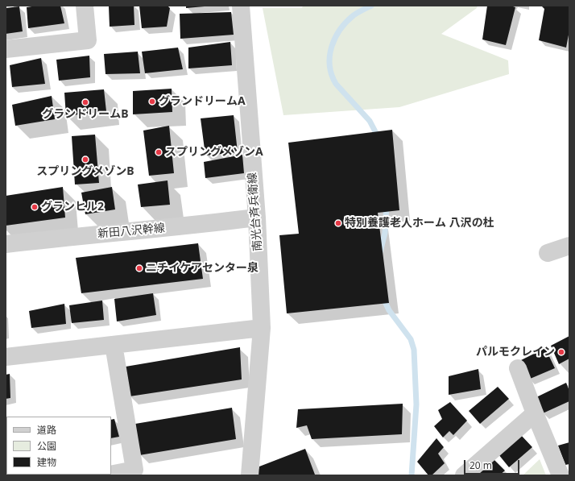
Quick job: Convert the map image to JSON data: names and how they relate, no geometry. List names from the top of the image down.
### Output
{
  "streets": {
    "street": ["南光台斉兵衛線", "新田八沢幹線"]
  },
  "crossings": [
    ["南光台斉兵衛線", "新田八沢幹線"]
  ],
  "places": [
    "グランドリームA",
    "グランドリームB",
    "スプリングメゾンA",
    "スプリングメゾンB",
    "グランヒル2",
    "特別養護老人ホーム 八沢の杜",
    "ニチイケアセンター泉",
    "パルモクレイン"
  ],
  "legend": ["道路", "公園", "建物"],
  "scale_bar": "20 m"
}
